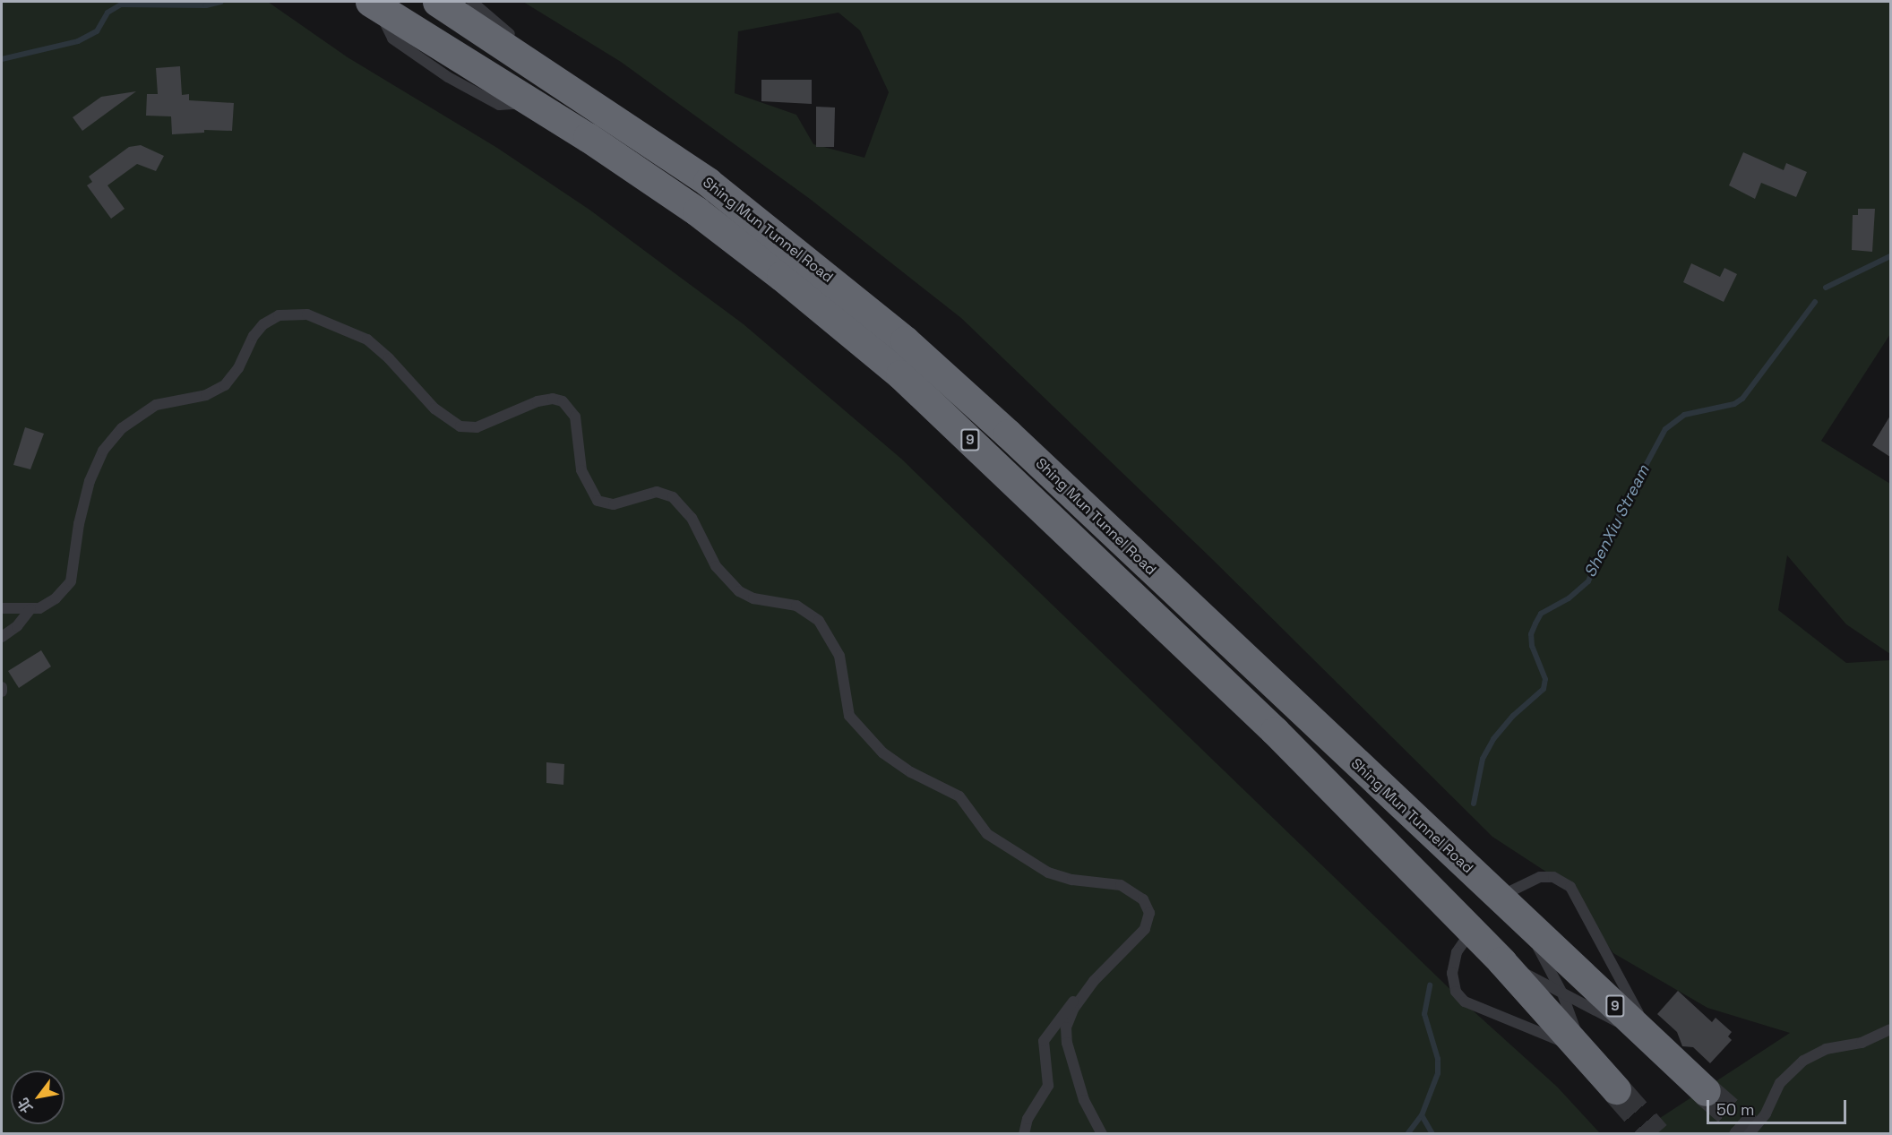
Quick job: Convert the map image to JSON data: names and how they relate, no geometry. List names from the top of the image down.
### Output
{
  "streets": {
    "highway": ["Shing Mun Tunnel Road", "9"]
  },
  "water": ["ShenXiu Stream"],
  "scale_bar": "50 m",
  "north": "bottom left"
}
